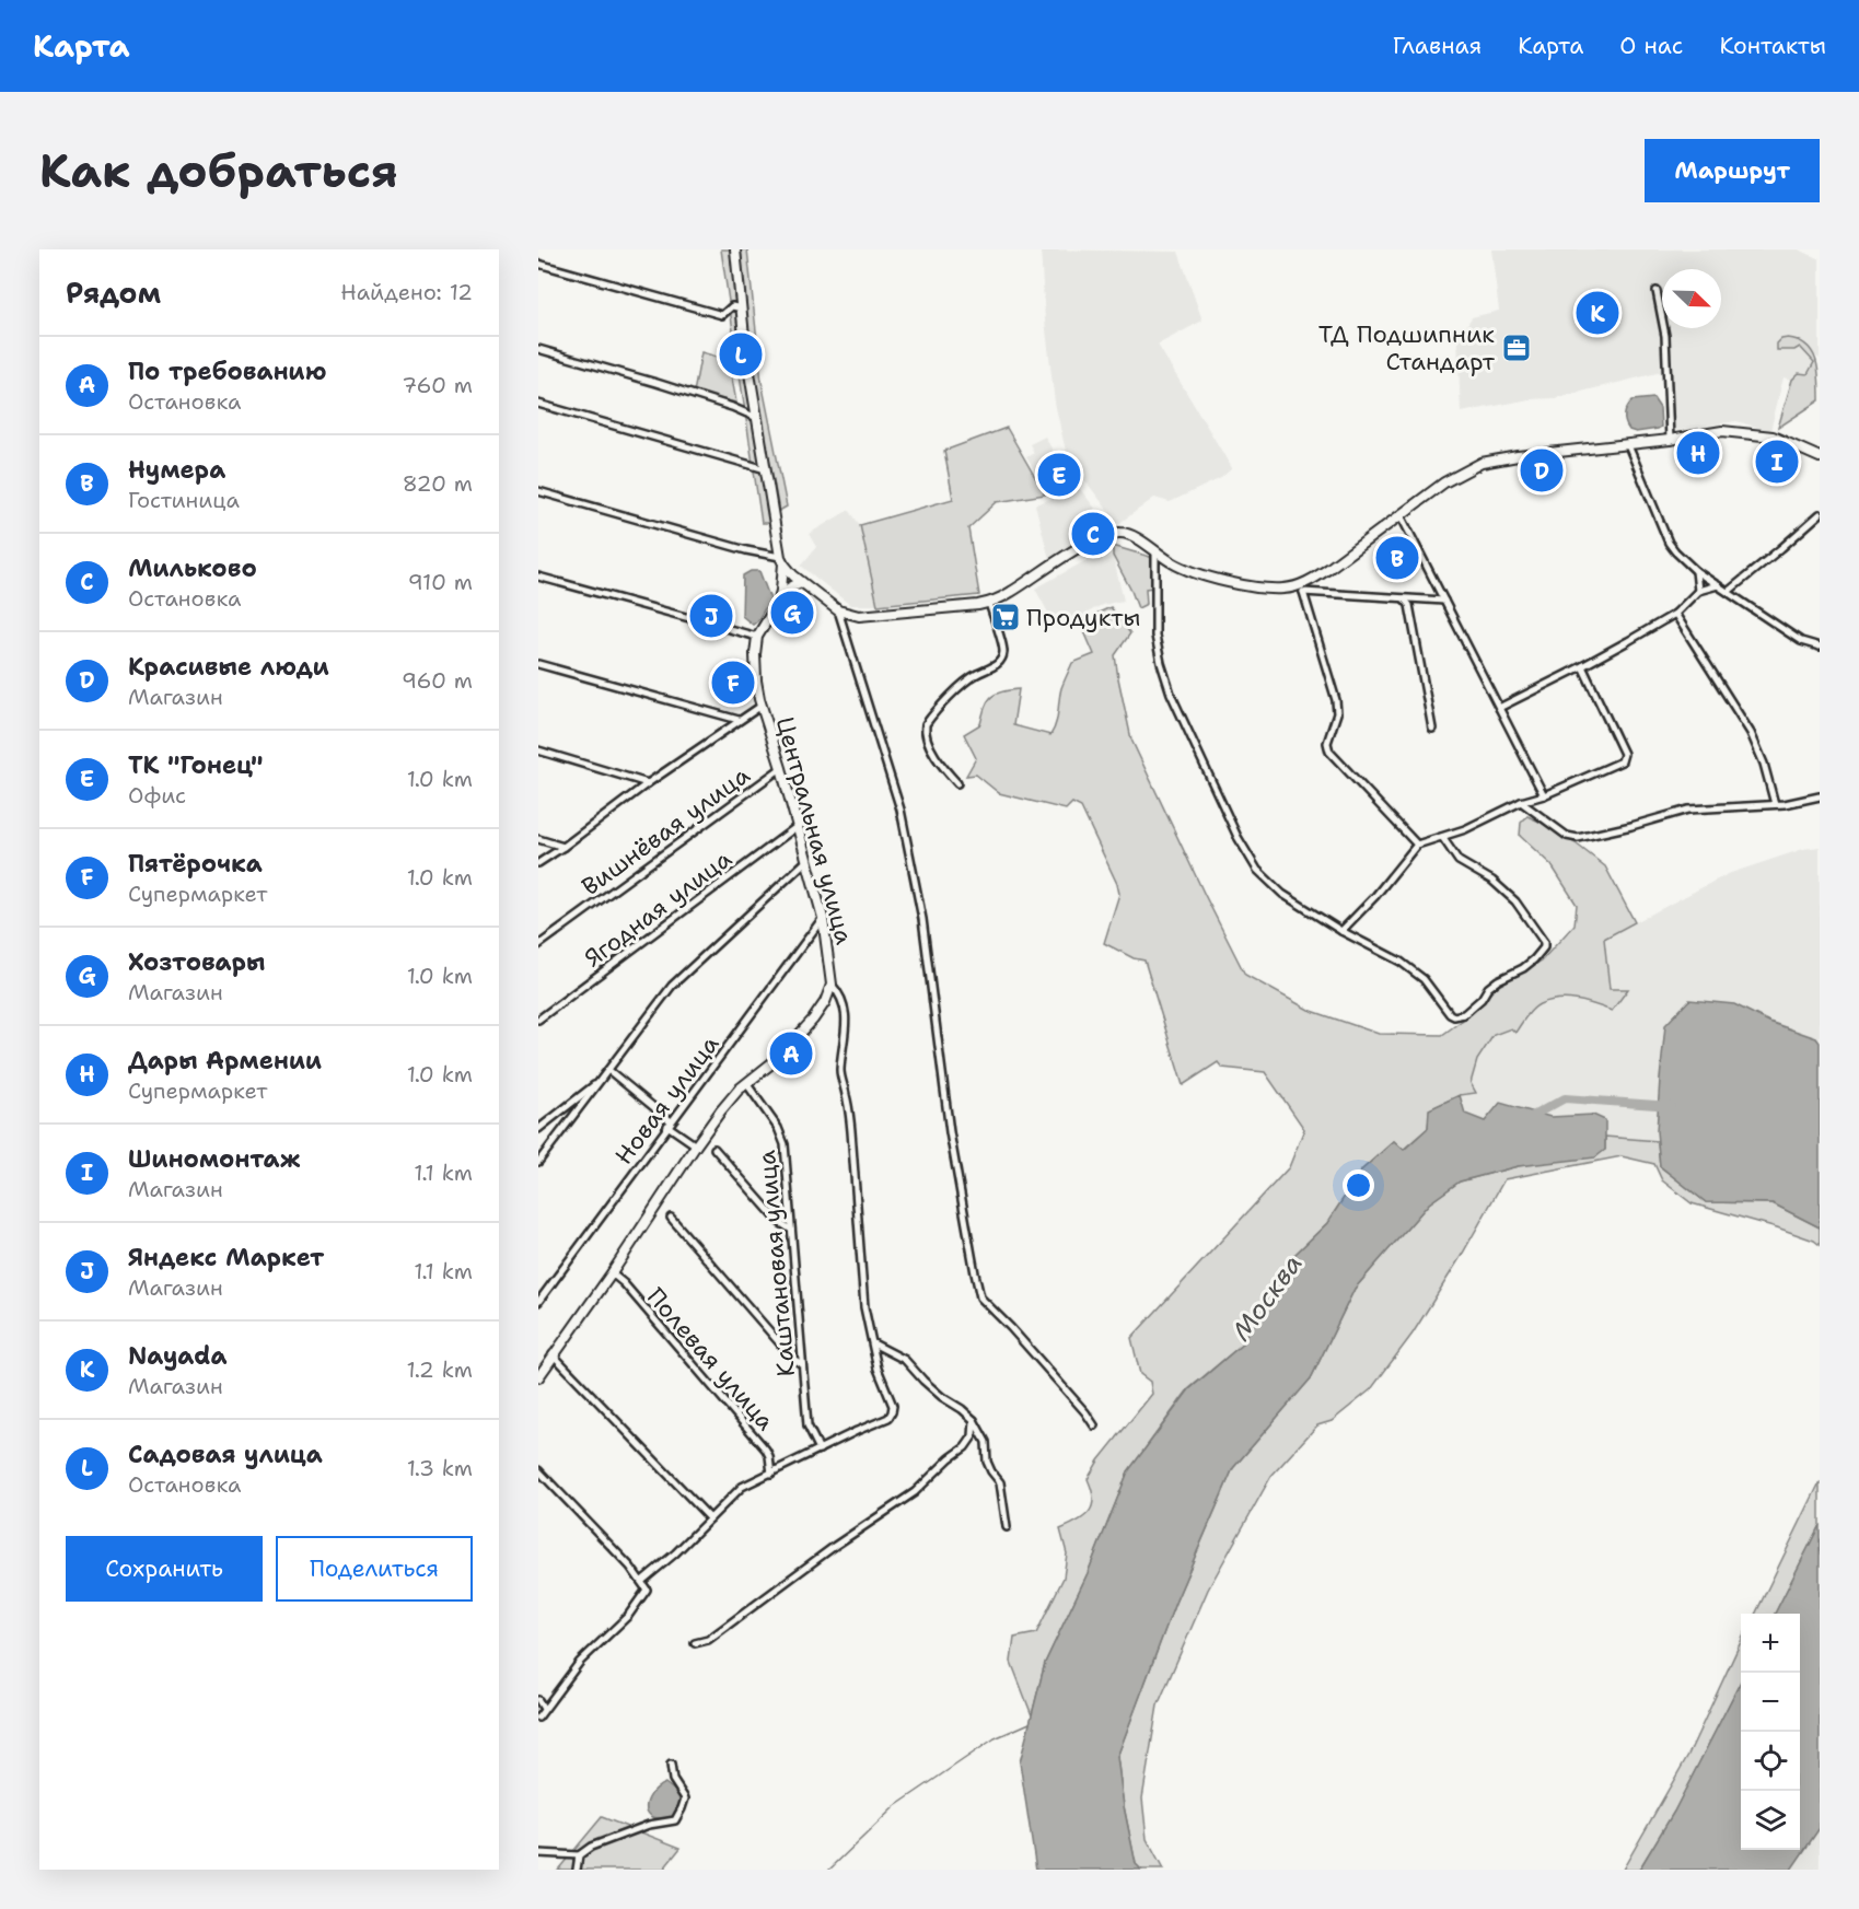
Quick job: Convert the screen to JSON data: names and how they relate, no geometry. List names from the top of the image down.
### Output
{
  "streets": {
    "street": [
      "Вишнёвая улица",
      "Центральная улица",
      "Ягодная улица",
      "Новая улица",
      "Каштановая улица",
      "Полевая улица"
    ]
  },
  "crossings": [
    ["Вишнёвая улица", "Центральная улица"],
    ["Центральная улица", "Ягодная улица"],
    ["Центральная улица", "Новая улица"]
  ],
  "water": ["Москва"],
  "places": {
    "office": ["ТД Подшипник Стандарт"],
    "supermarket": ["Продукты"]
  },
  "north": "bottom right",
  "page": {
    "header": "Карта",
    "nav": [
      "Главная",
      "Карта",
      "О нас",
      "Контакты"
    ],
    "buttons": [
      "Маршрут",
      ["Сохранить", "Поделиться"]
    ],
    "title": "Как добраться",
    "heading": ["Рядом", "Найдено: 12"],
    "pins": [
      "K",
      "L",
      "H",
      "I",
      "D",
      "E",
      "C",
      "B",
      "G",
      "J",
      "F",
      "A"
    ],
    "list": [
      {
        "mark": "A",
        "name": "По требованию",
        "note": "Остановка",
        "value": "760 m"
      },
      {
        "mark": "B",
        "name": "Нумера",
        "note": "Гостиница",
        "value": "820 m"
      },
      {
        "mark": "C",
        "name": "Мильково",
        "note": "Остановка",
        "value": "910 m"
      },
      {
        "mark": "D",
        "name": "Красивые люди",
        "note": "Магазин",
        "value": "960 m"
      },
      {
        "mark": "E",
        "name": "ТК \"Гонец\"",
        "note": "Офис",
        "value": "1.0 km"
      },
      {
        "mark": "F",
        "name": "Пятёрочка",
        "note": "Супермаркет",
        "value": "1.0 km"
      },
      {
        "mark": "G",
        "name": "Хозтовары",
        "note": "Магазин",
        "value": "1.0 km"
      },
      {
        "mark": "H",
        "name": "Дары Армении",
        "note": "Супермаркет",
        "value": "1.0 km"
      },
      {
        "mark": "I",
        "name": "Шиномонтаж",
        "note": "Магазин",
        "value": "1.1 km"
      },
      {
        "mark": "J",
        "name": "Яндекс Маркет",
        "note": "Магазин",
        "value": "1.1 km"
      },
      {
        "mark": "K",
        "name": "Nayada",
        "note": "Магазин",
        "value": "1.2 km"
      },
      {
        "mark": "L",
        "name": "Садовая улица",
        "note": "Остановка",
        "value": "1.3 km"
      }
    ],
    "map_buttons": ["+", "−"]
  }
}
